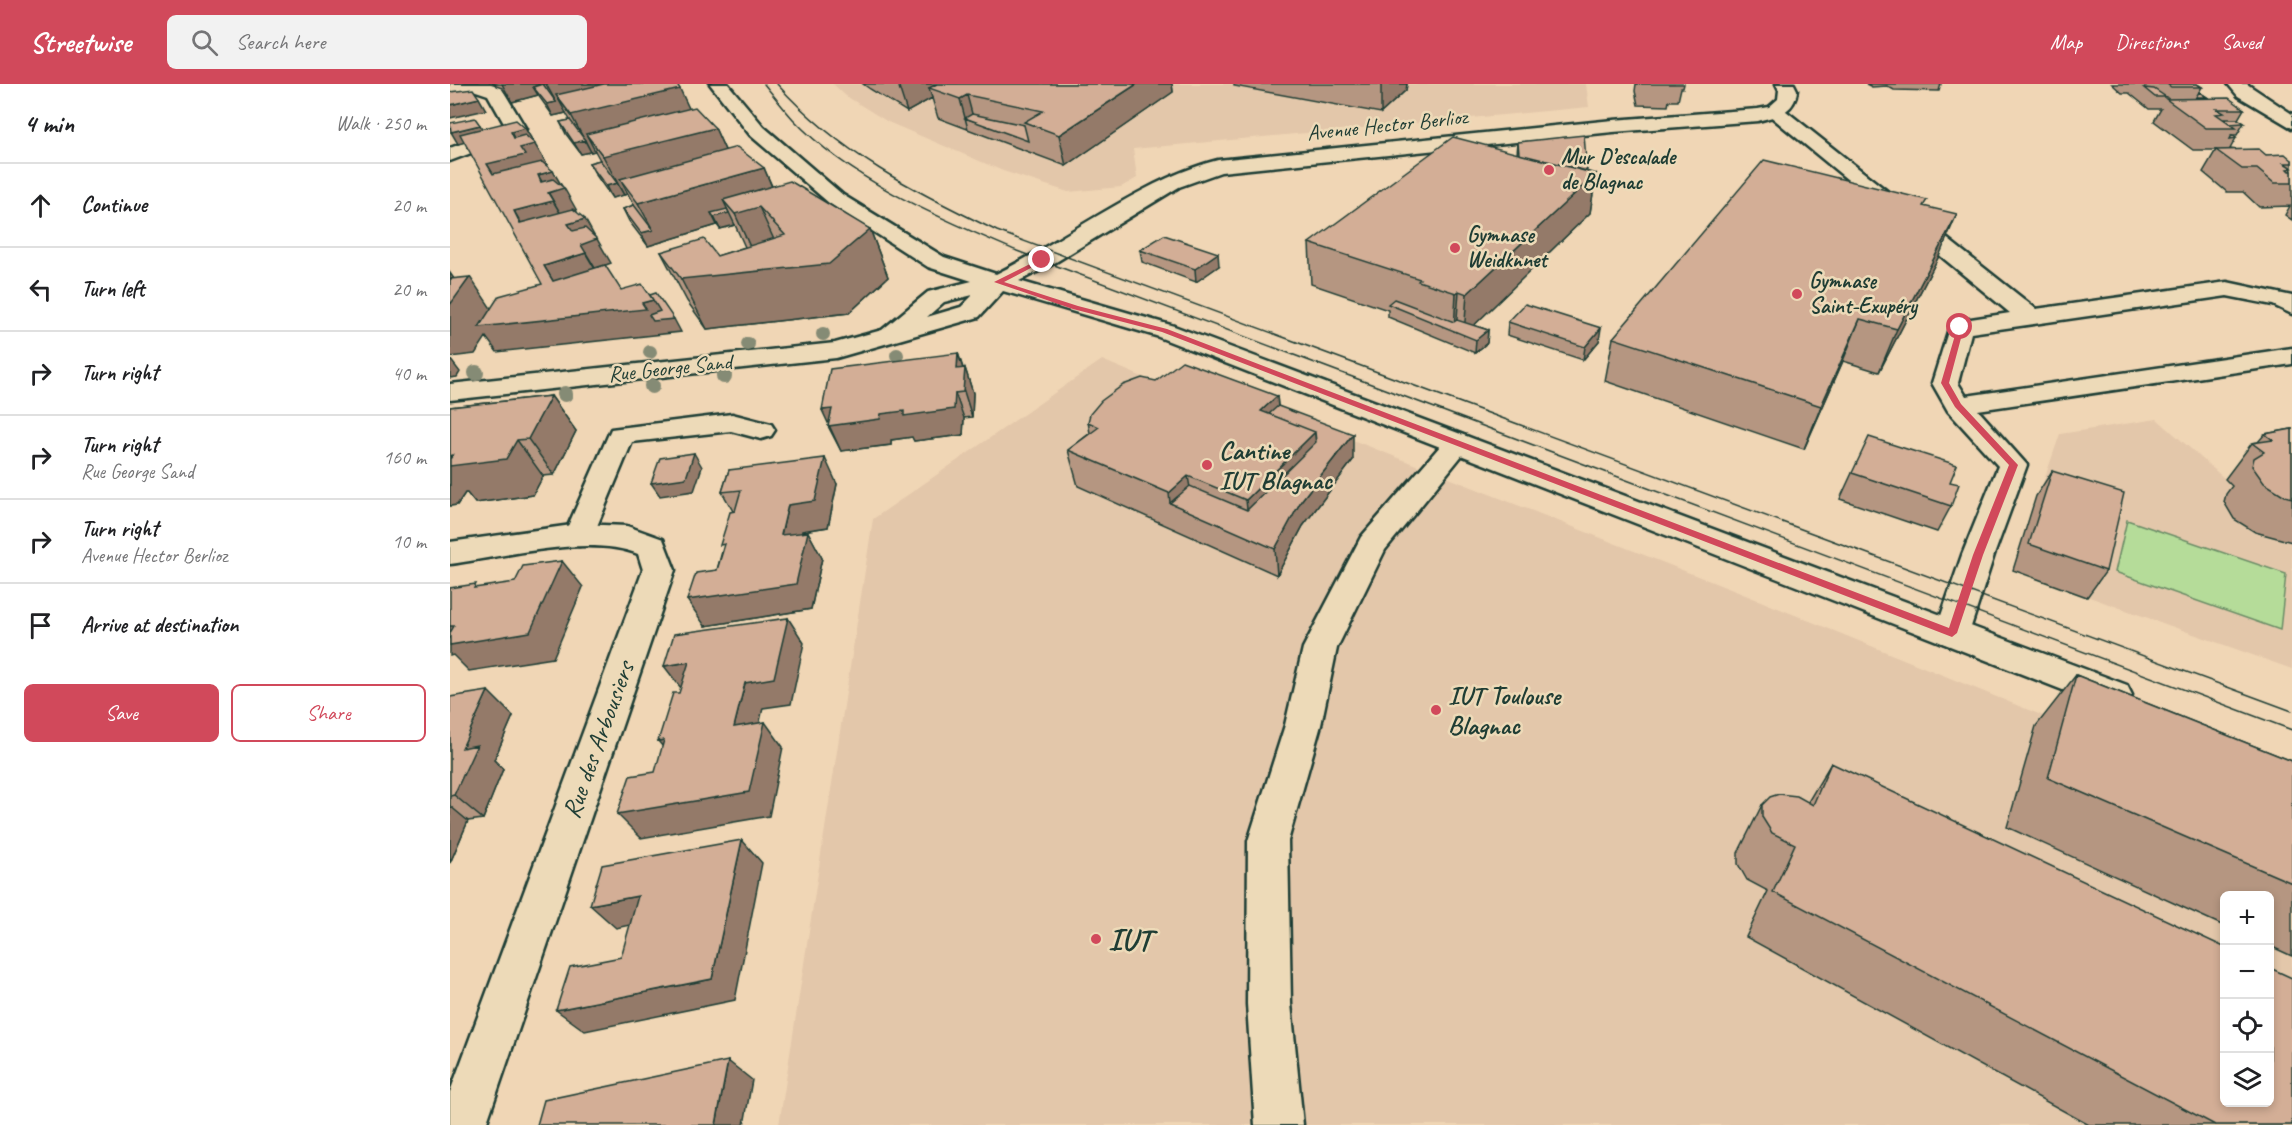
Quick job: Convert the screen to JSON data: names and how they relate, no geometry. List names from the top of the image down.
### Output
{
  "streets": {
    "street": ["Avenue Hector Berlioz", "Rue George Sand", "Rue des Arbousiers"]
  },
  "crossings": [
    ["Avenue Hector Berlioz", "Rue George Sand"]
  ],
  "places": [
    "Mur D’escalade de Blagnac",
    "Gymnase Weidknnet",
    "Gymnase Saint-Exupéry",
    "Cantine IUT Blagnac",
    "IUT Toulouse Blagnac",
    "IUT"
  ],
  "page": {
    "header": "Streetwise",
    "search": "Search here",
    "nav": ["Map", "Directions", "Saved"],
    "heading": ["4 min", "Walk · 250 m"],
    "list": [
      ["Continue", "20 m"],
      ["Turn left", "20 m"],
      ["Turn right", "40 m"],
      ["Turn right", "Rue George Sand", "160 m"],
      ["Turn right", "Avenue Hector Berlioz", "10 m"],
      "Arrive at destination"
    ],
    "buttons": ["Save", "Share"],
    "map_buttons": ["+", "−"]
  }
}
